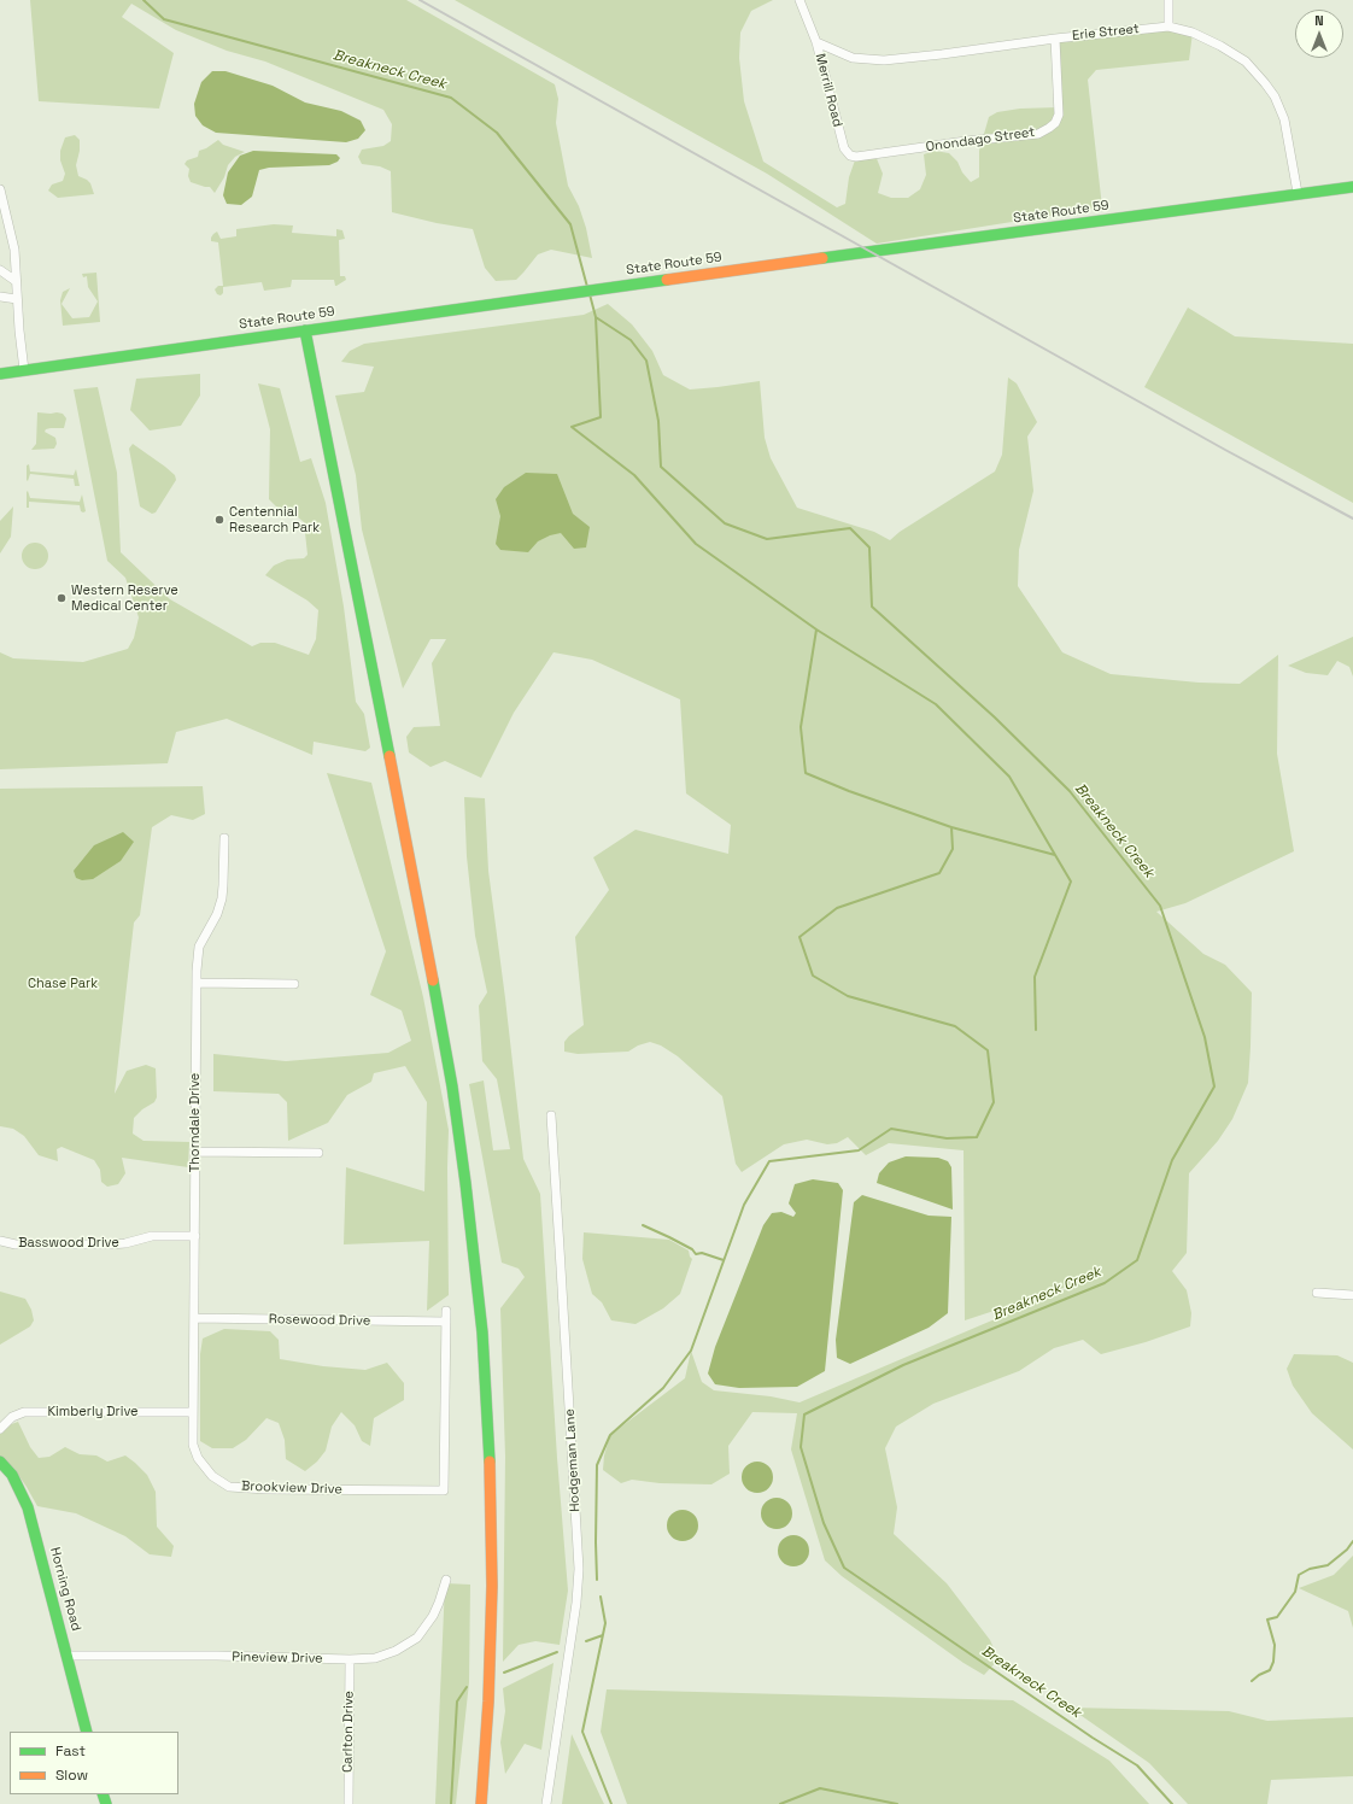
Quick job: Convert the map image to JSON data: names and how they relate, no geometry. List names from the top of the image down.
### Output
{
  "streets": {
    "main road": ["State Route 59", "Horning Road"],
    "street": [
      "Erie Street",
      "Merrill Road",
      "Onondago Street",
      "Thorndale Drive",
      "Basswood Drive",
      "Rosewood Drive",
      "Kimberly Drive",
      "Hodgeman Lane",
      "Brookview Drive",
      "Pineview Drive",
      "Carlton Drive"
    ]
  },
  "crossings": [
    ["Erie Street", "Merrill Road"],
    ["Erie Street", "Onondago Street"],
    ["Erie Street", "State Route 59"],
    ["Merrill Road", "Onondago Street"],
    ["Thorndale Drive", "Basswood Drive"],
    ["Thorndale Drive", "Rosewood Drive"],
    ["Thorndale Drive", "Kimberly Drive"],
    ["Thorndale Drive", "Brookview Drive"],
    ["Rosewood Drive", "Brookview Drive"],
    ["Kimberly Drive", "Brookview Drive"],
    ["Horning Road", "Pineview Drive"],
    ["Pineview Drive", "Carlton Drive"]
  ],
  "water": ["Breakneck Creek"],
  "parks": ["Chase Park"],
  "places": ["Centennial Research Park", "Western Reserve Medical Center"],
  "legend": ["Fast", "Slow"],
  "north": "top"
}
